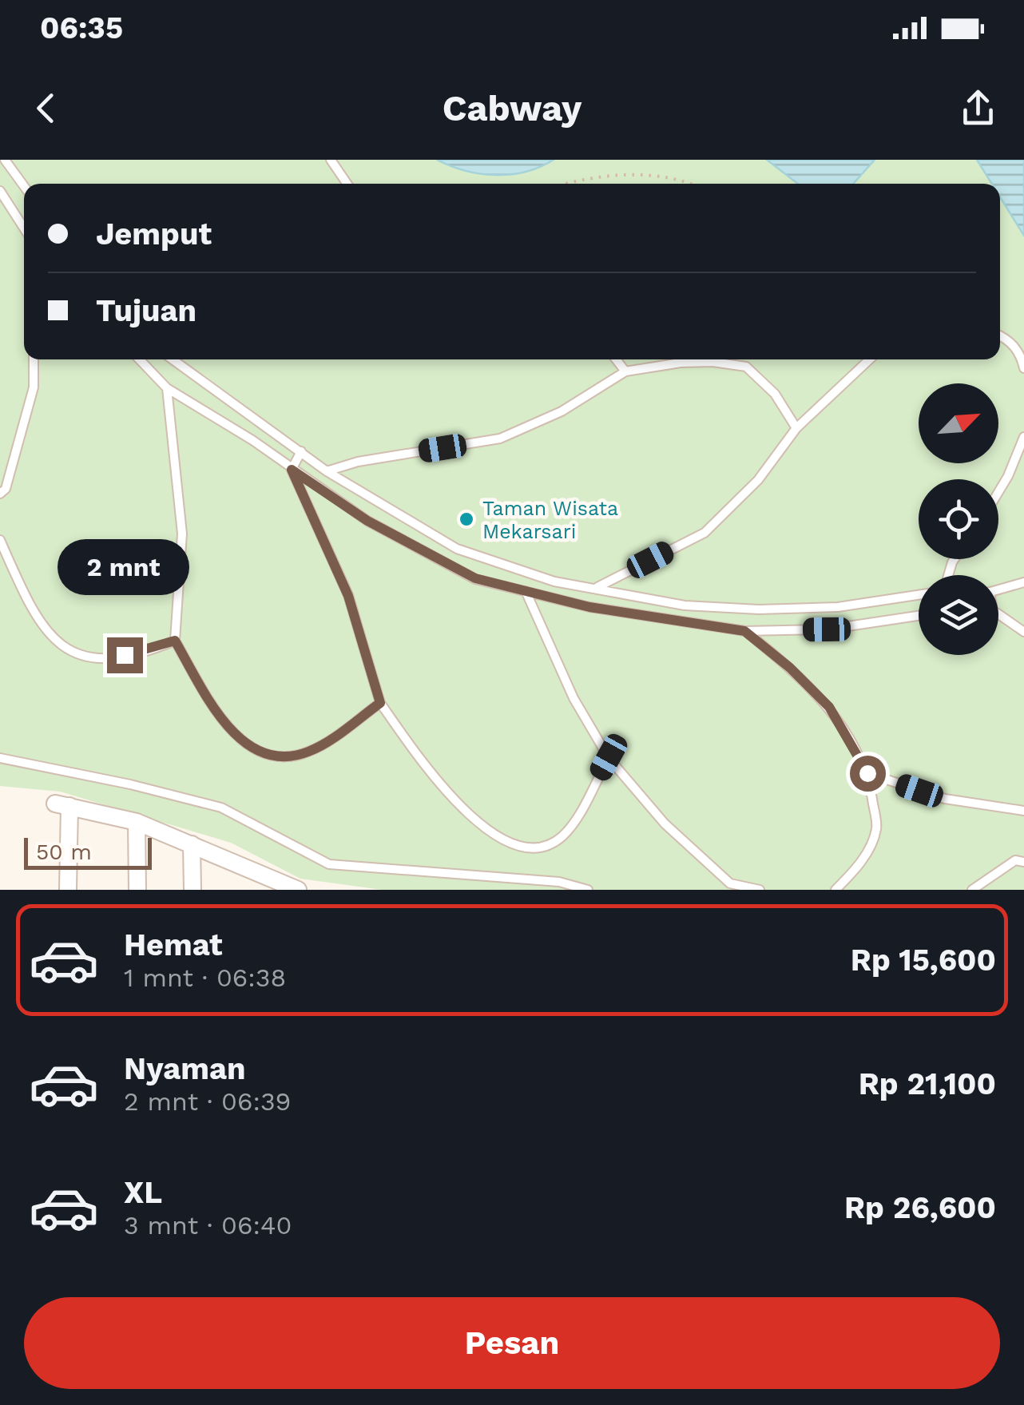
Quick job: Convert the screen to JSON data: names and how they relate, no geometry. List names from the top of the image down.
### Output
{
  "places": ["Taman Wisata Mekarsari"],
  "scale_bar": "50 m",
  "north": "top right",
  "page": {
    "status": "06:35",
    "header": "Cabway",
    "banner": ["Jemput", "Tujuan"],
    "bubble": "2 mnt",
    "scale": "50 m",
    "list": [
      {
        "name": "Hemat",
        "note": "1 mnt · 06:38",
        "value": "Rp 15,600"
      },
      {
        "name": "Nyaman",
        "note": "2 mnt · 06:39",
        "value": "Rp 21,100"
      },
      {
        "name": "XL",
        "note": "3 mnt · 06:40",
        "value": "Rp 26,600"
      }
    ],
    "buttons": "Pesan"
  }
}
